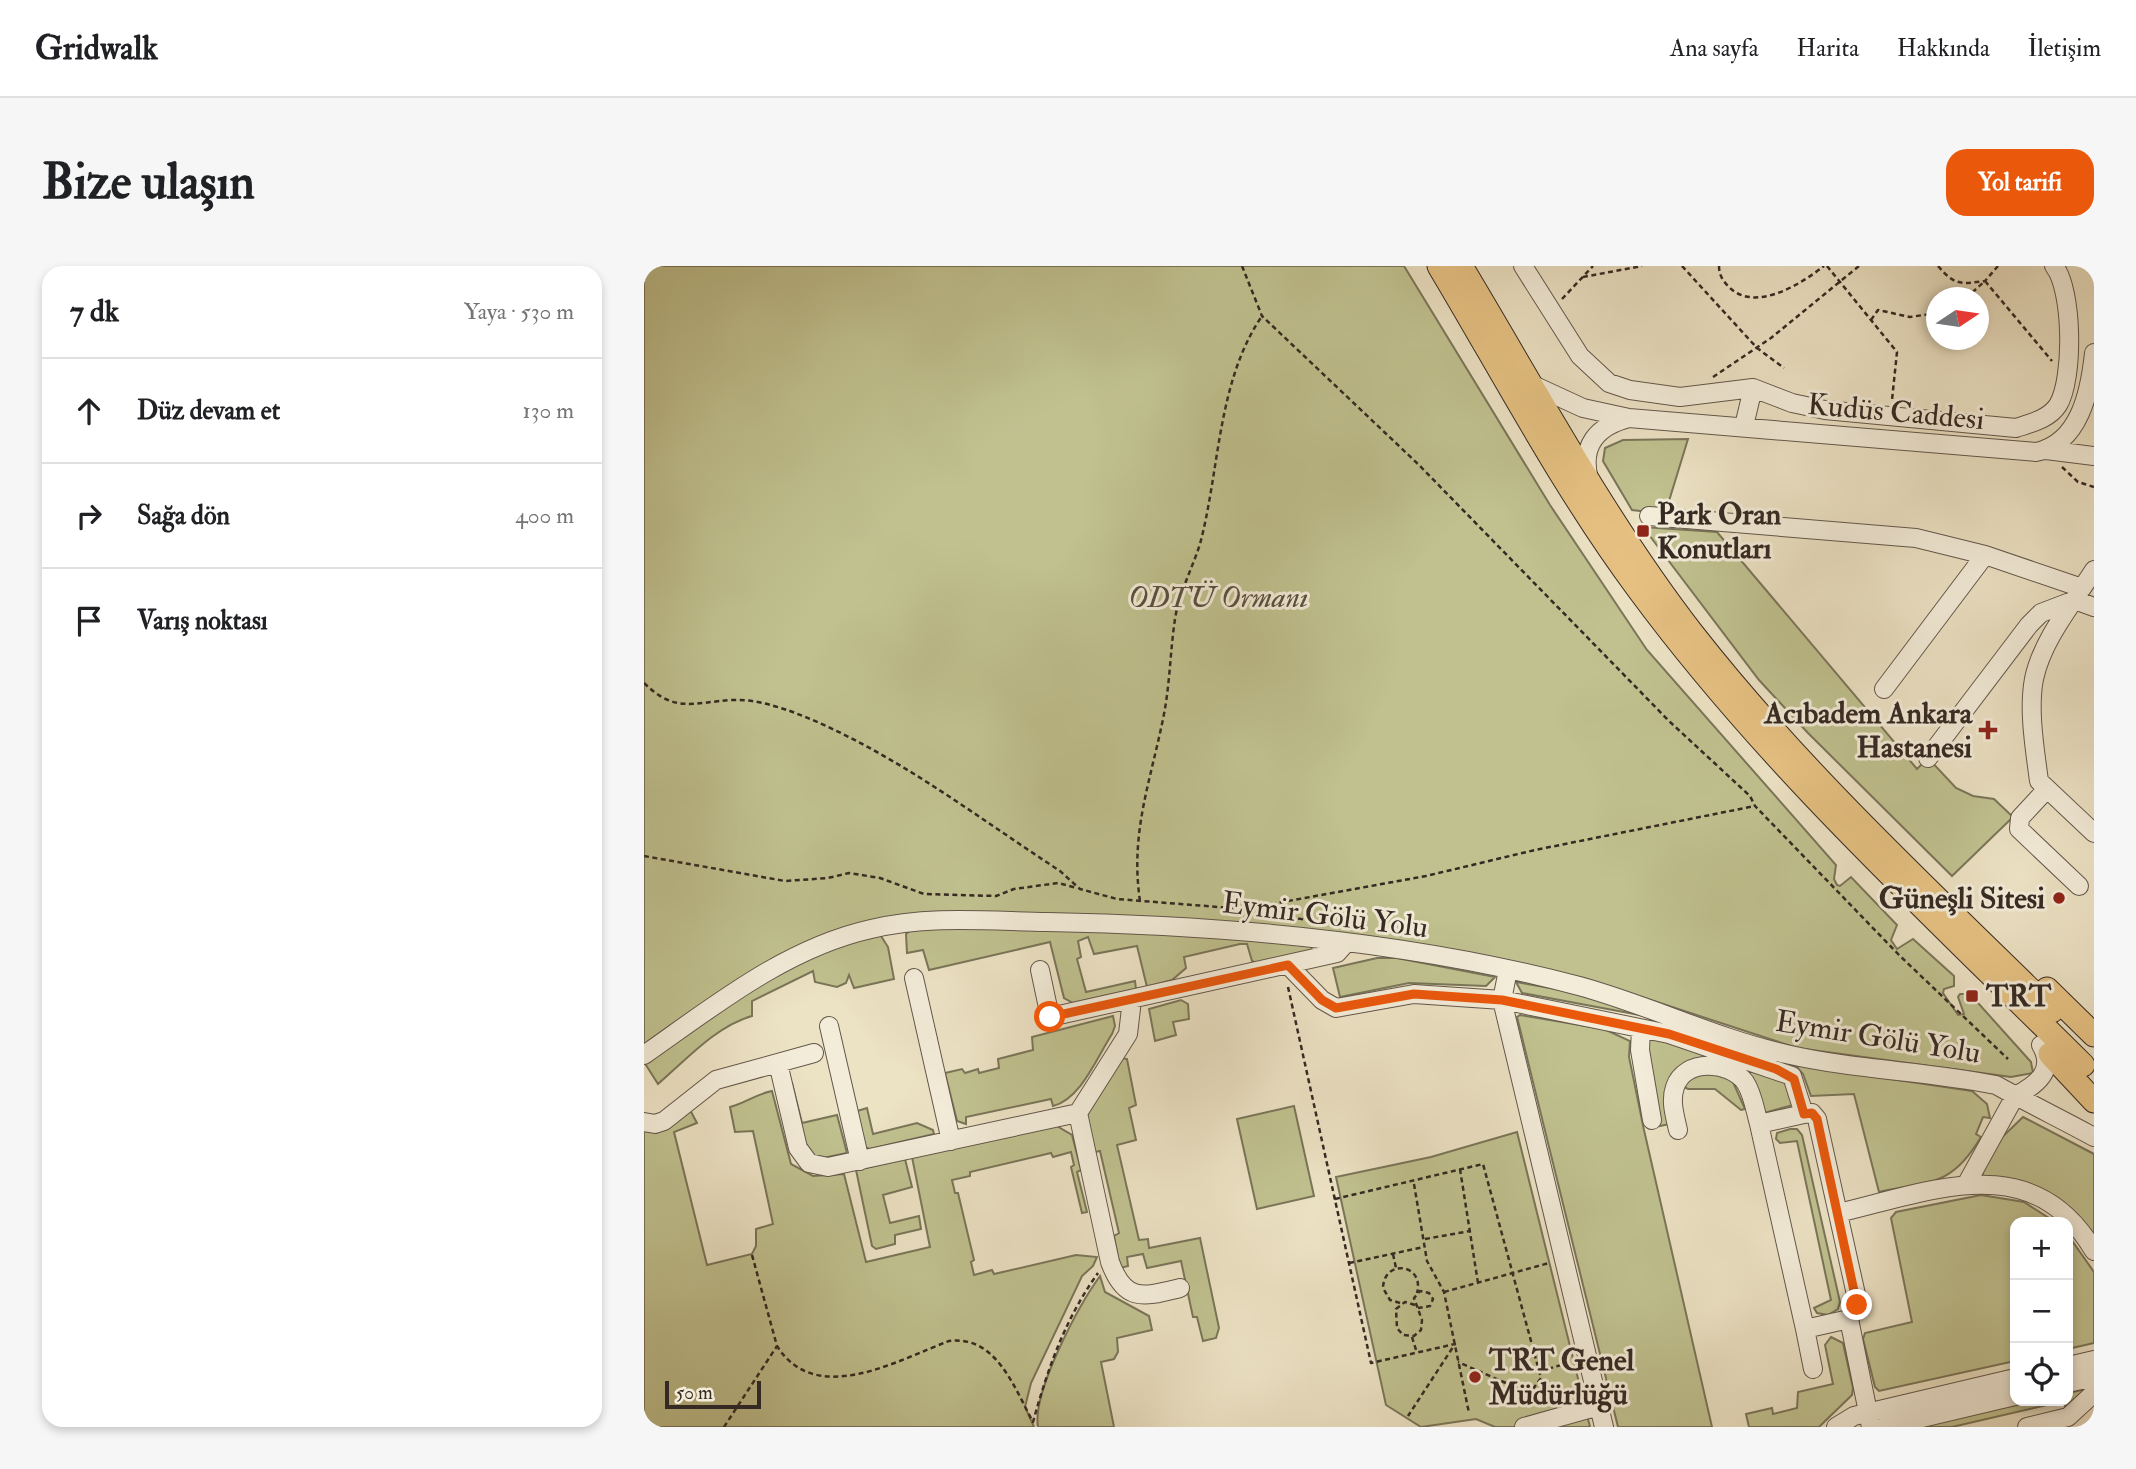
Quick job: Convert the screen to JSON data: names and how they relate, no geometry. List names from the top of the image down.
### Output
{
  "streets": {
    "street": ["Kudüs Caddesi", "Eymir Gölü Yolu"]
  },
  "parks": ["ODTÜ Ormanı"],
  "places": {
    "transit": ["Park Oran Konutları", "TRT"],
    "health": ["Acıbadem Ankara Hastanesi"],
    "other": ["Güneşli Sitesi", "TRT Genel Müdürlüğü"]
  },
  "scale_bar": "50 m",
  "north": "right",
  "page": {
    "header": "Gridwalk",
    "nav": [
      "Ana sayfa",
      "Harita",
      "Hakkında",
      "İletişim"
    ],
    "buttons": "Yol tarifi",
    "title": "Bize ulaşın",
    "heading": ["7 dk", "Yaya · 530 m"],
    "list": [
      ["Düz devam et", "130 m"],
      ["Sağa dön", "400 m"],
      "Varış noktası"
    ],
    "map_buttons": ["+", "−"],
    "scale": "50 m"
  }
}
